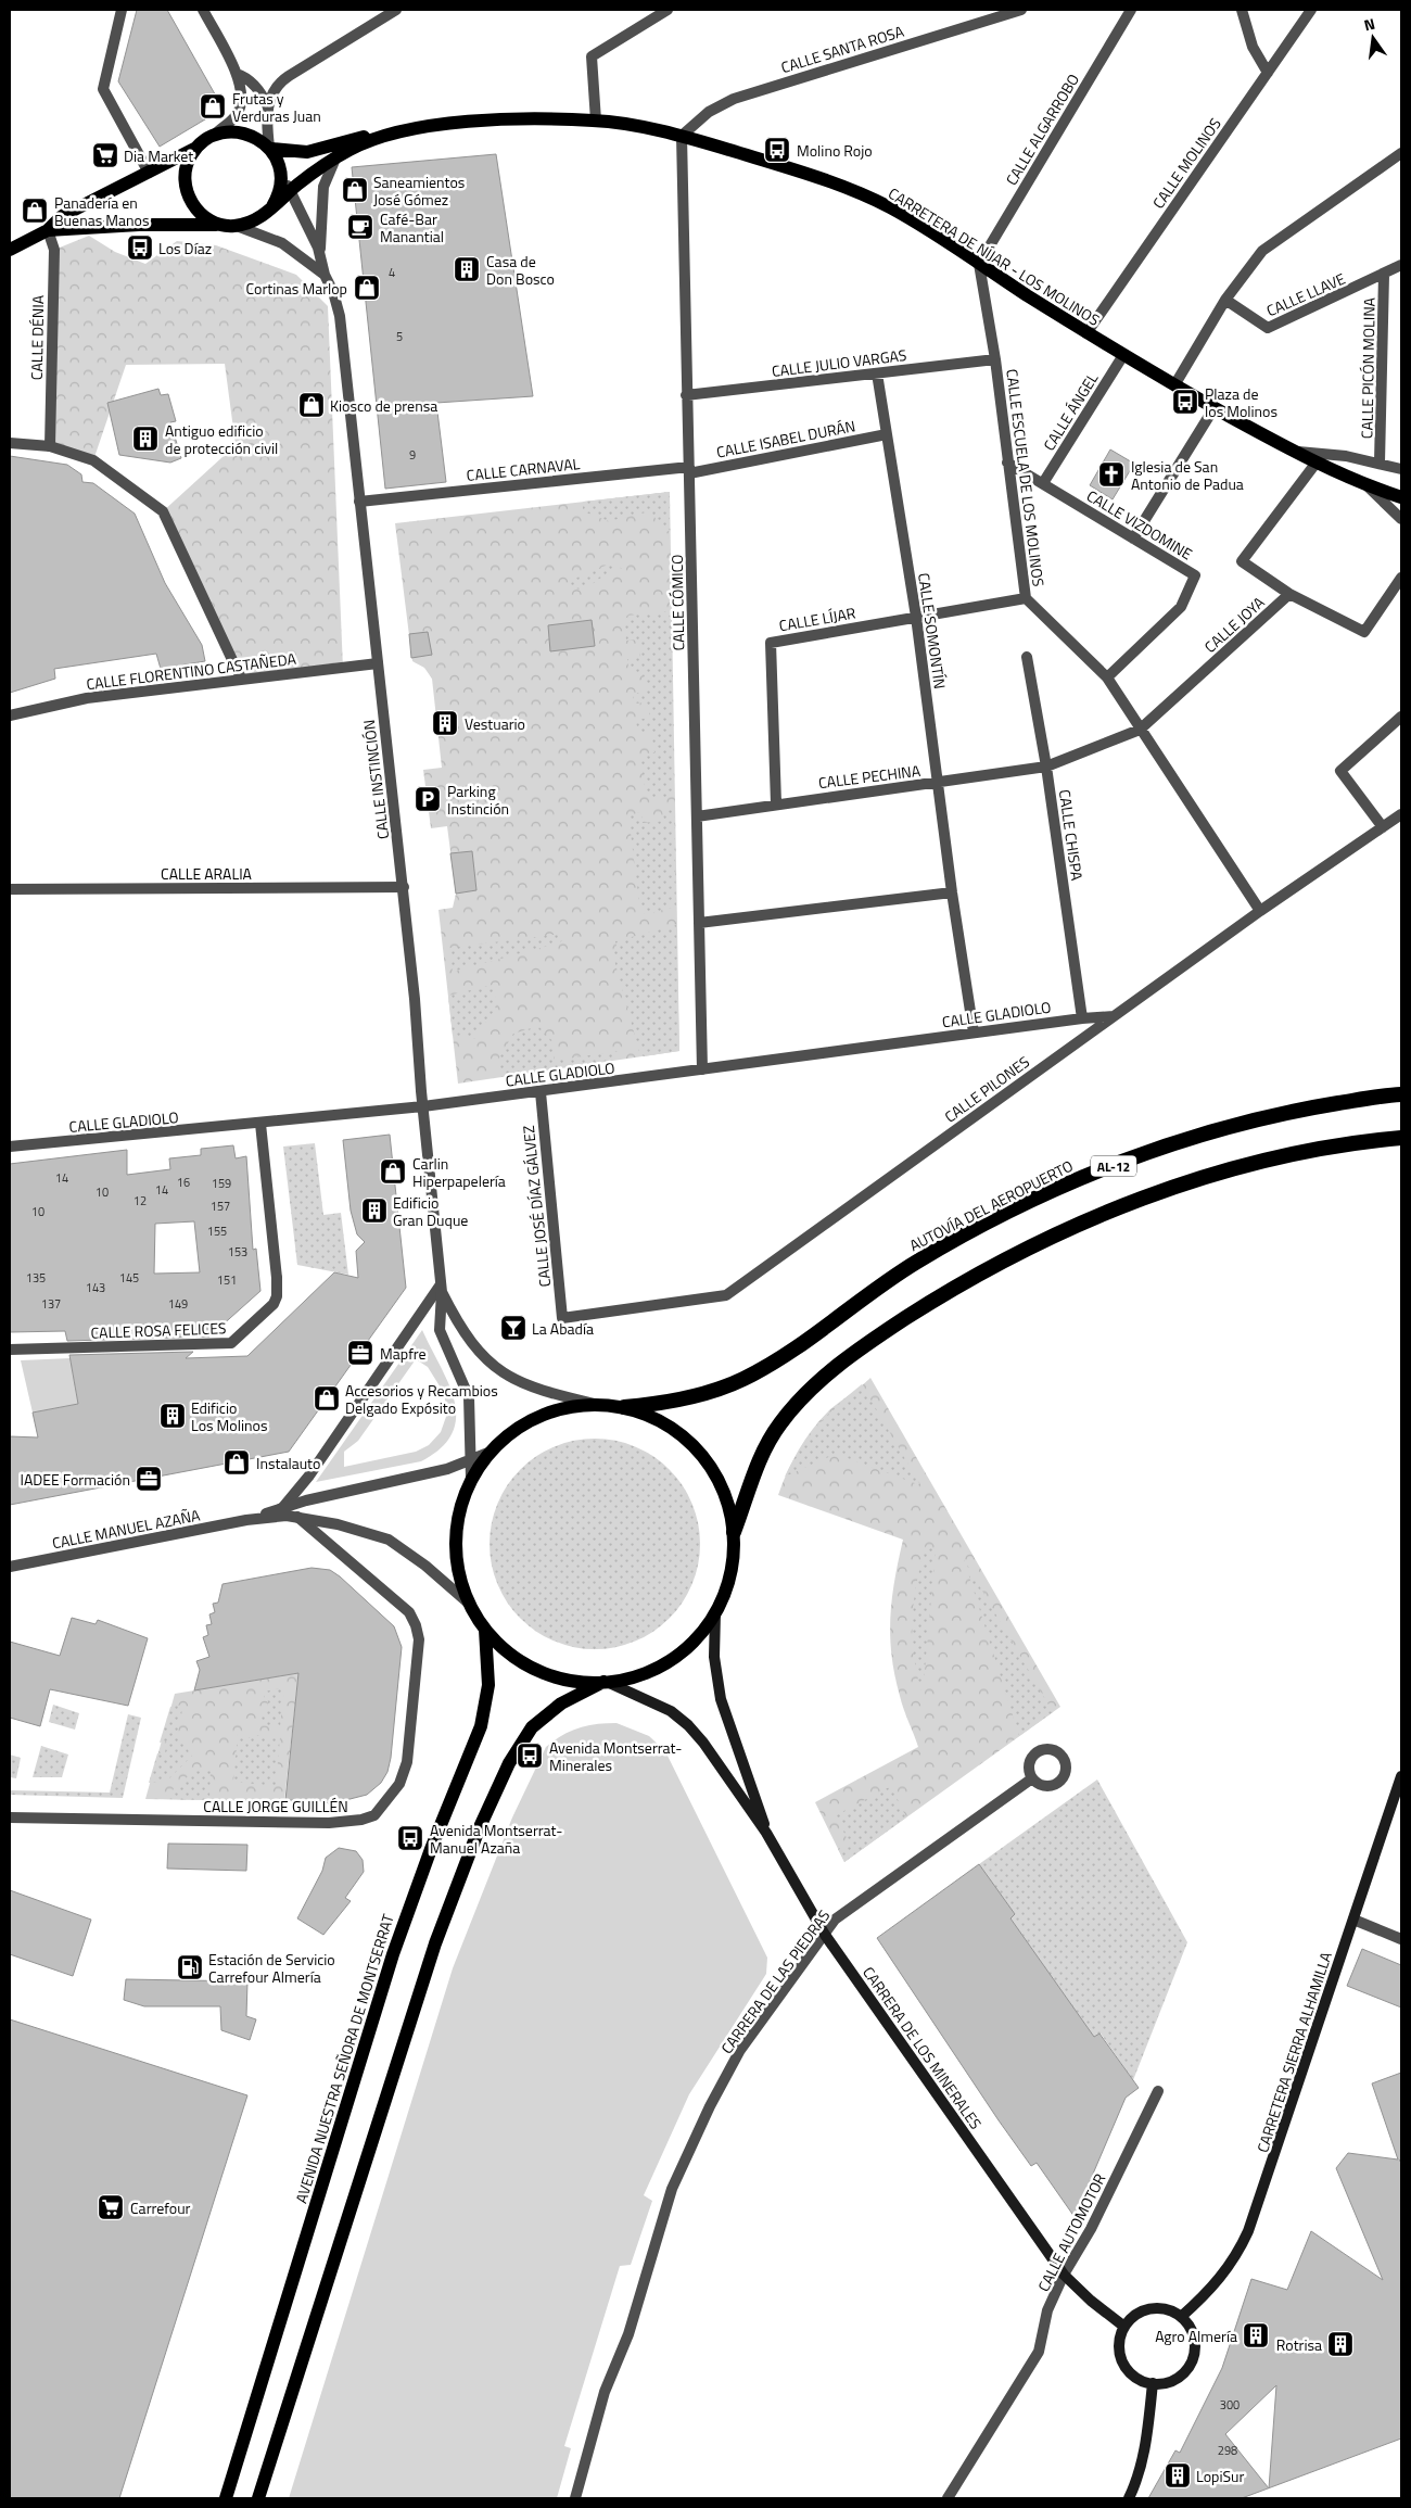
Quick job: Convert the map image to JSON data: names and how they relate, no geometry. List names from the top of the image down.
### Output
{
  "streets": {
    "highway": ["AL-12", "AUTOVÍA DEL AEROPUERTO"],
    "main road": [
      "CARRETERA DE NÍJAR - LOS MOLINOS",
      "CARRERA DE LOS MINERALES",
      "CARRETERA SIERRA ALHAMILLA",
      "AVENIDA NUESTRA SEÑORA DE MONTSERRAT"
    ],
    "street": [
      "CALLE SANTA ROSA",
      "CALLE ALGARROBO",
      "CALLE MOLINOS",
      "CALLE LLAVE",
      "CALLE DÉNIA",
      "CALLE JULIO VARGAS",
      "CALLE PICÓN MOLINA",
      "CALLE ÁNGEL",
      "CALLE ISABEL DURÁN",
      "CALLE CARNAVAL",
      "CALLE ESCUELA DE LOS MOLINOS",
      "CALLE VIZDOMINE",
      "CALLE CÓMICO",
      "CALLE LÍJAR",
      "CALLE JOYA",
      "CALLE SOMONTÍN",
      "CALLE FLORENTINO CASTAÑEDA",
      "CALLE PECHINA",
      "CALLE INSTINCIÓN",
      "CALLE CHISPA",
      "CALLE ARALIA",
      "CALLE GLADIOLO",
      "CALLE PILONES",
      "CALLE JOSÉ DÍAZ GÁLVEZ",
      "CALLE ROSA FELICES",
      "CALLE MANUEL AZAÑA",
      "CALLE JORGE GUILLÉN",
      "CARRERA DE LAS PIEDRAS",
      "CALLE AUTOMOTOR"
    ]
  },
  "crossings": [
    ["CALLE SANTA ROSA", "CARRETERA DE NÍJAR - LOS MOLINOS"],
    ["CALLE SANTA ROSA", "CALLE CÓMICO"],
    ["CALLE ALGARROBO", "CARRETERA DE NÍJAR - LOS MOLINOS"],
    ["CALLE ALGARROBO", "CALLE ESCUELA DE LOS MOLINOS"],
    ["CALLE MOLINOS", "CARRETERA DE NÍJAR - LOS MOLINOS"],
    ["CARRETERA DE NÍJAR - LOS MOLINOS", "CALLE DÉNIA"],
    ["CARRETERA DE NÍJAR - LOS MOLINOS", "CALLE ÁNGEL"],
    ["CARRETERA DE NÍJAR - LOS MOLINOS", "CALLE ESCUELA DE LOS MOLINOS"],
    ["CARRETERA DE NÍJAR - LOS MOLINOS", "CALLE CÓMICO"],
    ["CARRETERA DE NÍJAR - LOS MOLINOS", "CALLE JOYA"],
    ["CARRETERA DE NÍJAR - LOS MOLINOS", "CALLE INSTINCIÓN"],
    ["CALLE LLAVE", "CALLE PICÓN MOLINA"],
    ["CALLE JULIO VARGAS", "CALLE ESCUELA DE LOS MOLINOS"],
    ["CALLE JULIO VARGAS", "CALLE CÓMICO"],
    ["CALLE JULIO VARGAS", "CALLE SOMONTÍN"],
    ["CALLE ÁNGEL", "CALLE VIZDOMINE"],
    ["CALLE ISABEL DURÁN", "CALLE CARNAVAL"],
    ["CALLE ISABEL DURÁN", "CALLE CÓMICO"],
    ["CALLE ISABEL DURÁN", "CALLE SOMONTÍN"],
    ["CALLE CARNAVAL", "CALLE CÓMICO"],
    ["CALLE CARNAVAL", "CALLE INSTINCIÓN"],
    ["CALLE ESCUELA DE LOS MOLINOS", "CALLE VIZDOMINE"],
    ["CALLE ESCUELA DE LOS MOLINOS", "CALLE LÍJAR"],
    ["CALLE ESCUELA DE LOS MOLINOS", "CALLE JOYA"],
    ["CALLE ESCUELA DE LOS MOLINOS", "CALLE PILONES"],
    ["CALLE CÓMICO", "CALLE PECHINA"],
    ["CALLE CÓMICO", "CALLE GLADIOLO"],
    ["CALLE LÍJAR", "CALLE SOMONTÍN"],
    ["CALLE LÍJAR", "CALLE PECHINA"],
    ["CALLE JOYA", "CALLE PECHINA"],
    ["CALLE JOYA", "CALLE CHISPA"],
    ["CALLE SOMONTÍN", "CALLE PECHINA"],
    ["CALLE SOMONTÍN", "CALLE GLADIOLO"],
    ["CALLE FLORENTINO CASTAÑEDA", "CALLE INSTINCIÓN"],
    ["CALLE PECHINA", "CALLE CHISPA"],
    ["CALLE INSTINCIÓN", "CALLE ARALIA"],
    ["CALLE INSTINCIÓN", "CALLE GLADIOLO"],
    ["CALLE INSTINCIÓN", "CALLE MANUEL AZAÑA"],
    ["CALLE CHISPA", "CALLE GLADIOLO"],
    ["CALLE GLADIOLO", "CALLE PILONES"],
    ["CALLE GLADIOLO", "CALLE JOSÉ DÍAZ GÁLVEZ"],
    ["CALLE GLADIOLO", "CALLE ROSA FELICES"],
    ["CALLE PILONES", "CALLE JOSÉ DÍAZ GÁLVEZ"],
    ["CALLE MANUEL AZAÑA", "CALLE JORGE GUILLÉN"],
    ["CARRERA DE LAS PIEDRAS", "CARRERA DE LOS MINERALES"],
    ["CARRERA DE LOS MINERALES", "CARRETERA SIERRA ALHAMILLA"],
    ["CARRERA DE LOS MINERALES", "CALLE AUTOMOTOR"]
  ],
  "places": {
    "shop": [
      "Frutas y Verduras Juan",
      "Saneamientos José Gómez",
      "Panadería en Buenas Manos",
      "Cortinas Marlop",
      "Kiosco de prensa",
      "Carlin Hiperpapelería",
      "Accesorios y Recambios Delgado Expósito",
      "Instalauto"
    ],
    "bus stop": [
      "Molino Rojo",
      "Los Díaz",
      "Plaza de los Molinos",
      "Avenida Montserrat- Minerales",
      "Avenida Montserrat- Manuel Azaña"
    ],
    "supermarket": ["Dia Market", "Carrefour"],
    "cafe": ["Café-Bar Manantial"],
    "building": [
      "Casa de Don Bosco",
      "Antiguo edificio de protección civil",
      "Vestuario",
      "Edificio Gran Duque",
      "Edificio Los Molinos",
      "Agro Almería",
      "Rotrisa",
      "LopiSur"
    ],
    "church": ["Iglesia de San Antonio de Padua"],
    "parking": ["Parking Instinción"],
    "bar": ["La Abadía"],
    "office": ["Mapfre", "IADEE Formación"],
    "fuel station": ["Estación de Servicio Carrefour Almería"]
  },
  "house_numbers": [
    "4",
    "5",
    "9",
    "14",
    "16",
    "159",
    "14",
    "10",
    "12",
    "157",
    "10",
    "155",
    "153",
    "135",
    "145",
    "151",
    "143",
    "137",
    "149",
    "300",
    "298"
  ],
  "north": "top"
}
